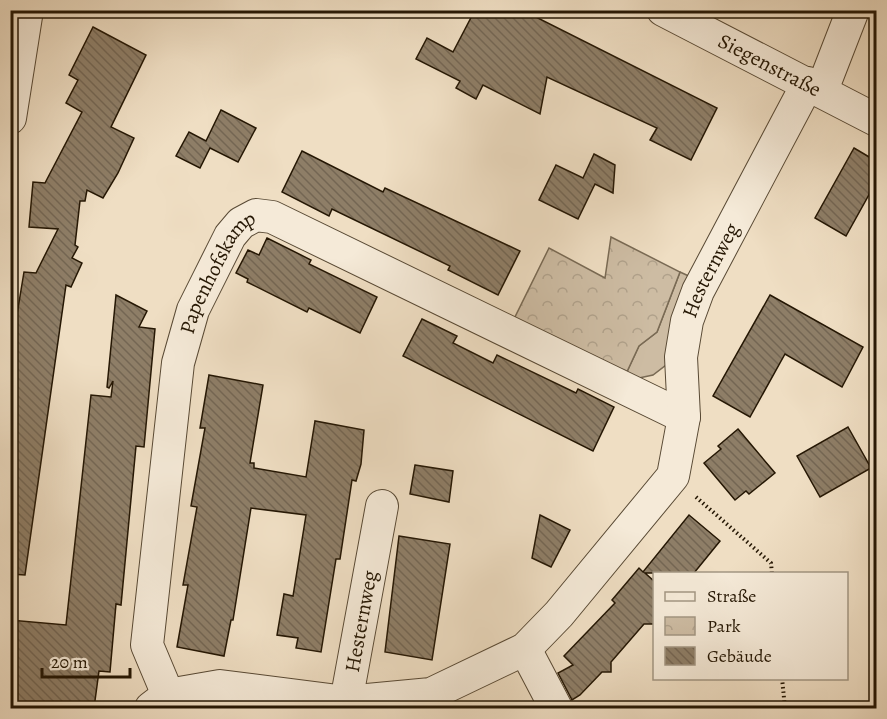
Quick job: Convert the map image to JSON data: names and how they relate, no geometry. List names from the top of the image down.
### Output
{
  "streets": {
    "street": ["Siegenstraße", "Hesternweg", "Papenhofskamp"]
  },
  "crossings": [
    ["Siegenstraße", "Hesternweg"],
    ["Hesternweg", "Papenhofskamp"]
  ],
  "legend": ["Straße", "Park", "Gebäude"],
  "scale_bar": "20 m"
}
